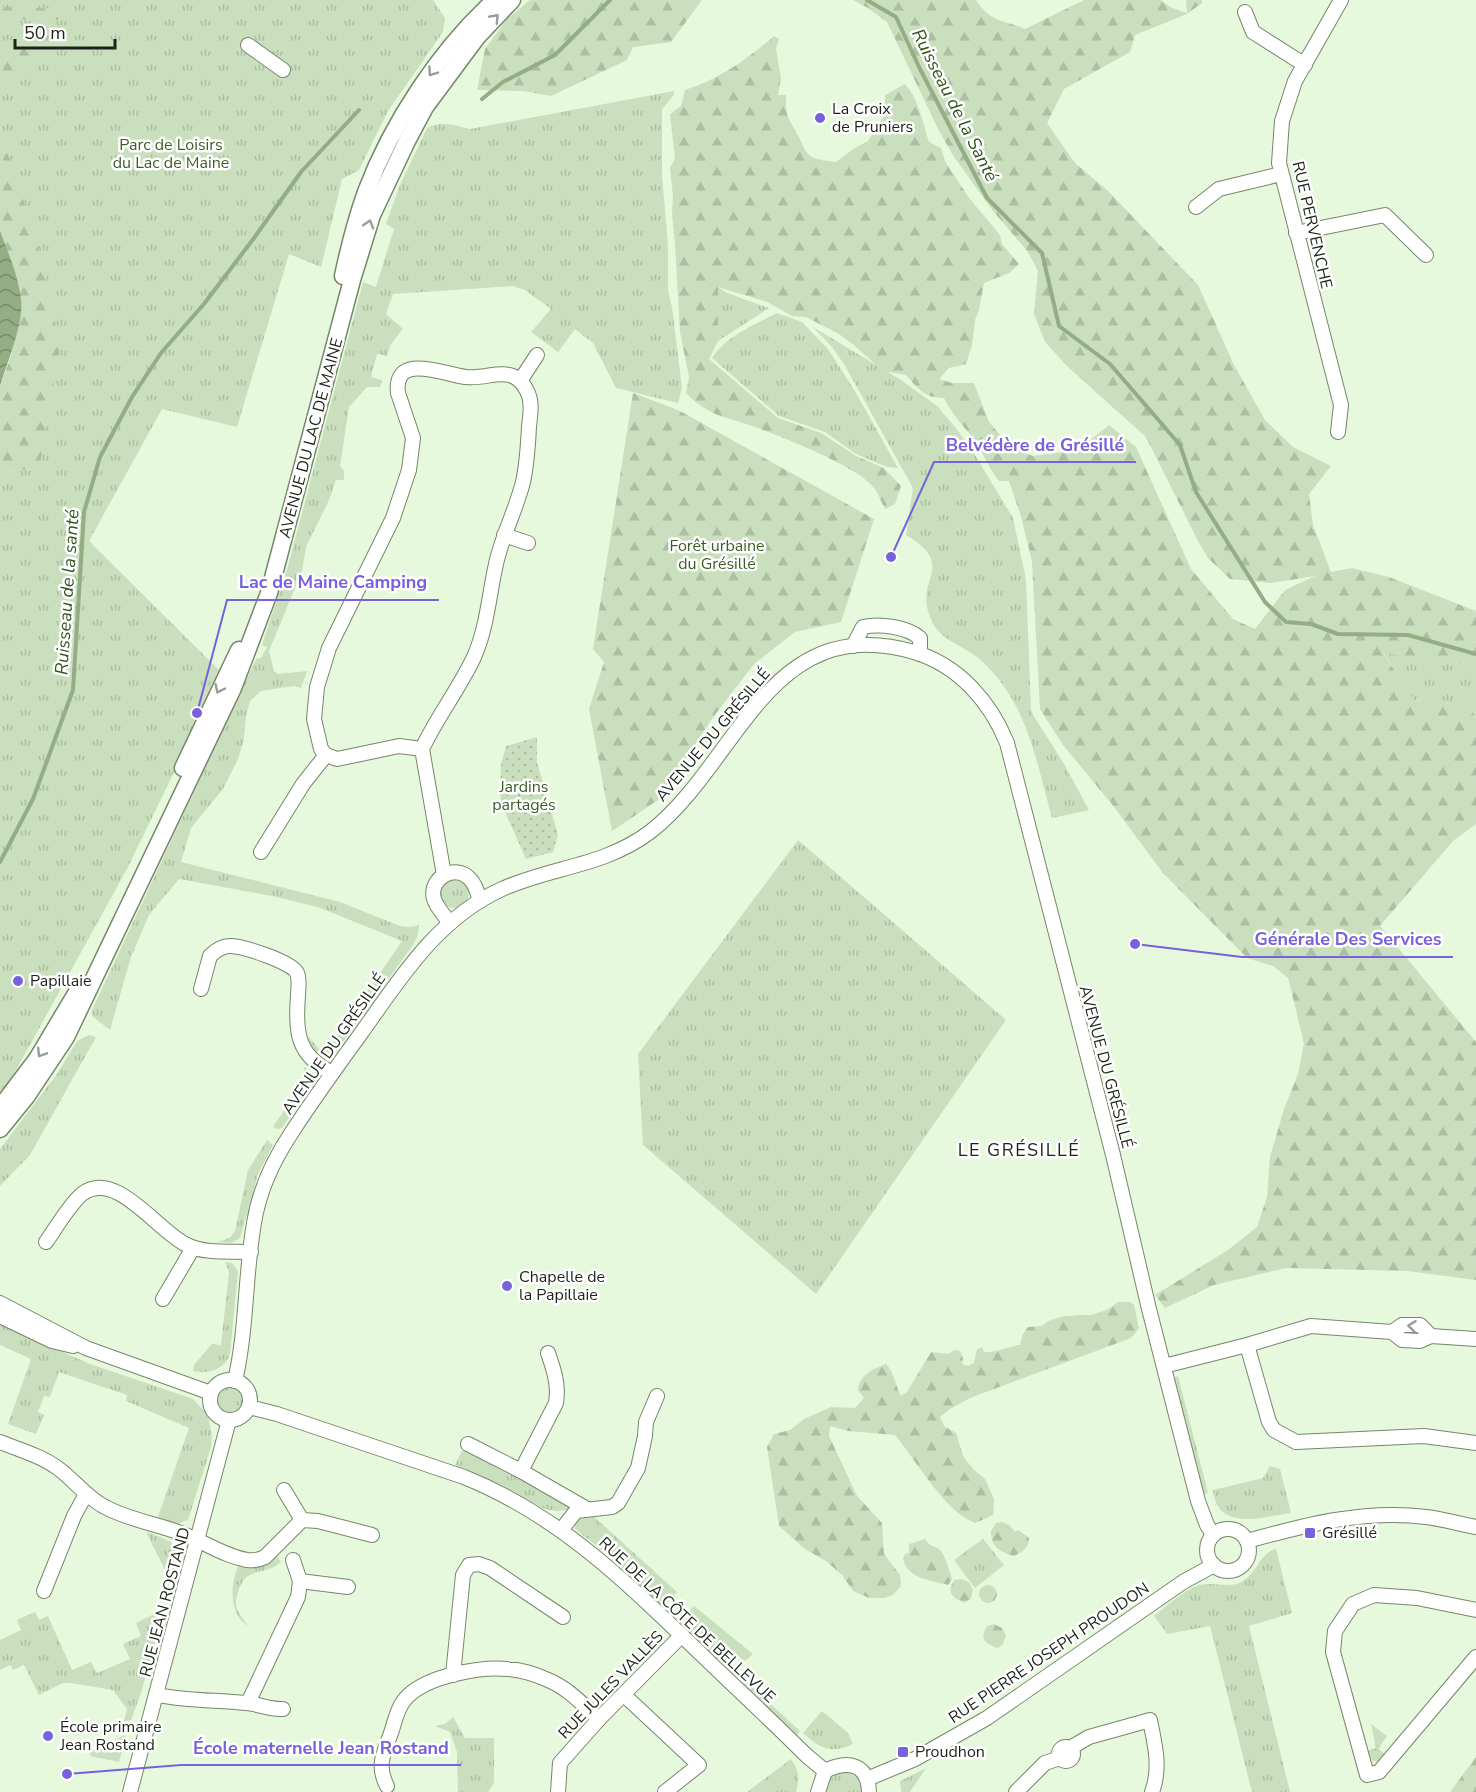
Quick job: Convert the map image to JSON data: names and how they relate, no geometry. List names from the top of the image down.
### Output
{
  "streets": {
    "street": [
      "RUE PERVENCHE",
      "AVENUE DU LAC DE MAINE",
      "AVENUE DU GRÉSILLÉ",
      "RUE JEAN ROSTAND",
      "RUE DE LA CÔTE DE BELLEVUE",
      "RUE PIERRE JOSEPH PROUDON",
      "RUE JULES VALLÈS"
    ]
  },
  "crossings": [
    ["AVENUE DU GRÉSILLÉ", "RUE JEAN ROSTAND"],
    ["AVENUE DU GRÉSILLÉ", "RUE DE LA CÔTE DE BELLEVUE"],
    ["AVENUE DU GRÉSILLÉ", "RUE PIERRE JOSEPH PROUDON"],
    ["RUE JEAN ROSTAND", "RUE DE LA CÔTE DE BELLEVUE"],
    ["RUE DE LA CÔTE DE BELLEVUE", "RUE JULES VALLÈS"]
  ],
  "districts": ["LE GRÉSILLÉ"],
  "water": ["Ruisseau de la Santé", "Ruisseau de la santé"],
  "parks": ["Parc de Loisirs du Lac de Maine", "Forêt urbaine du Grésillé", "Jardins partagés"],
  "places": {
    "other": [
      "La Croix de Pruniers",
      "Belvédère de Grésillé",
      "Lac de Maine Camping",
      "Générale Des Services",
      "Papillaie",
      "Chapelle de la Papillaie",
      "École primaire Jean Rostand",
      "École maternelle Jean Rostand"
    ],
    "transit": ["Grésillé", "Proudhon"]
  },
  "scale_bar": "50 m"
}
